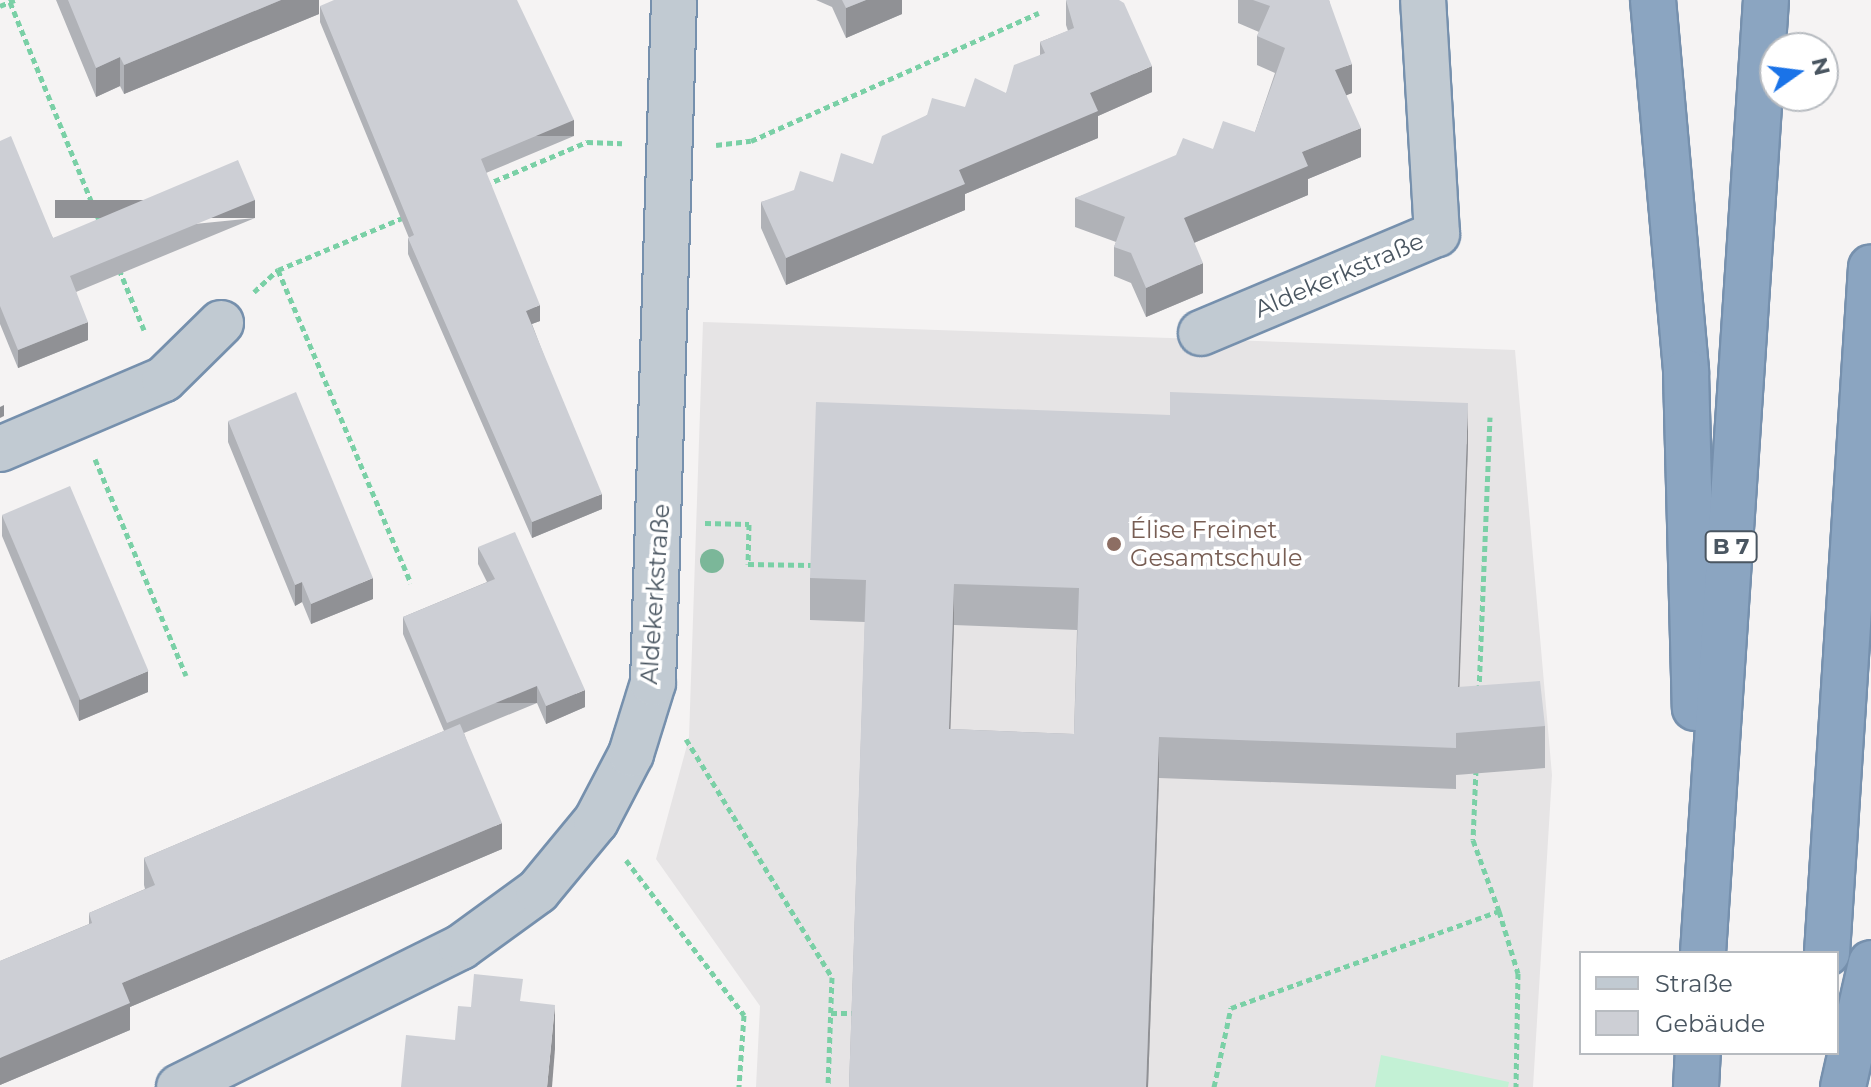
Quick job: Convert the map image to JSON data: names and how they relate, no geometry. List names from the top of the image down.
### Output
{
  "streets": {
    "highway": ["B 7"],
    "street": ["Aldekerkstraße"]
  },
  "places": ["Élise Freinet Gesamtschule"],
  "legend": ["Straße", "Gebäude"],
  "north": "right"
}
